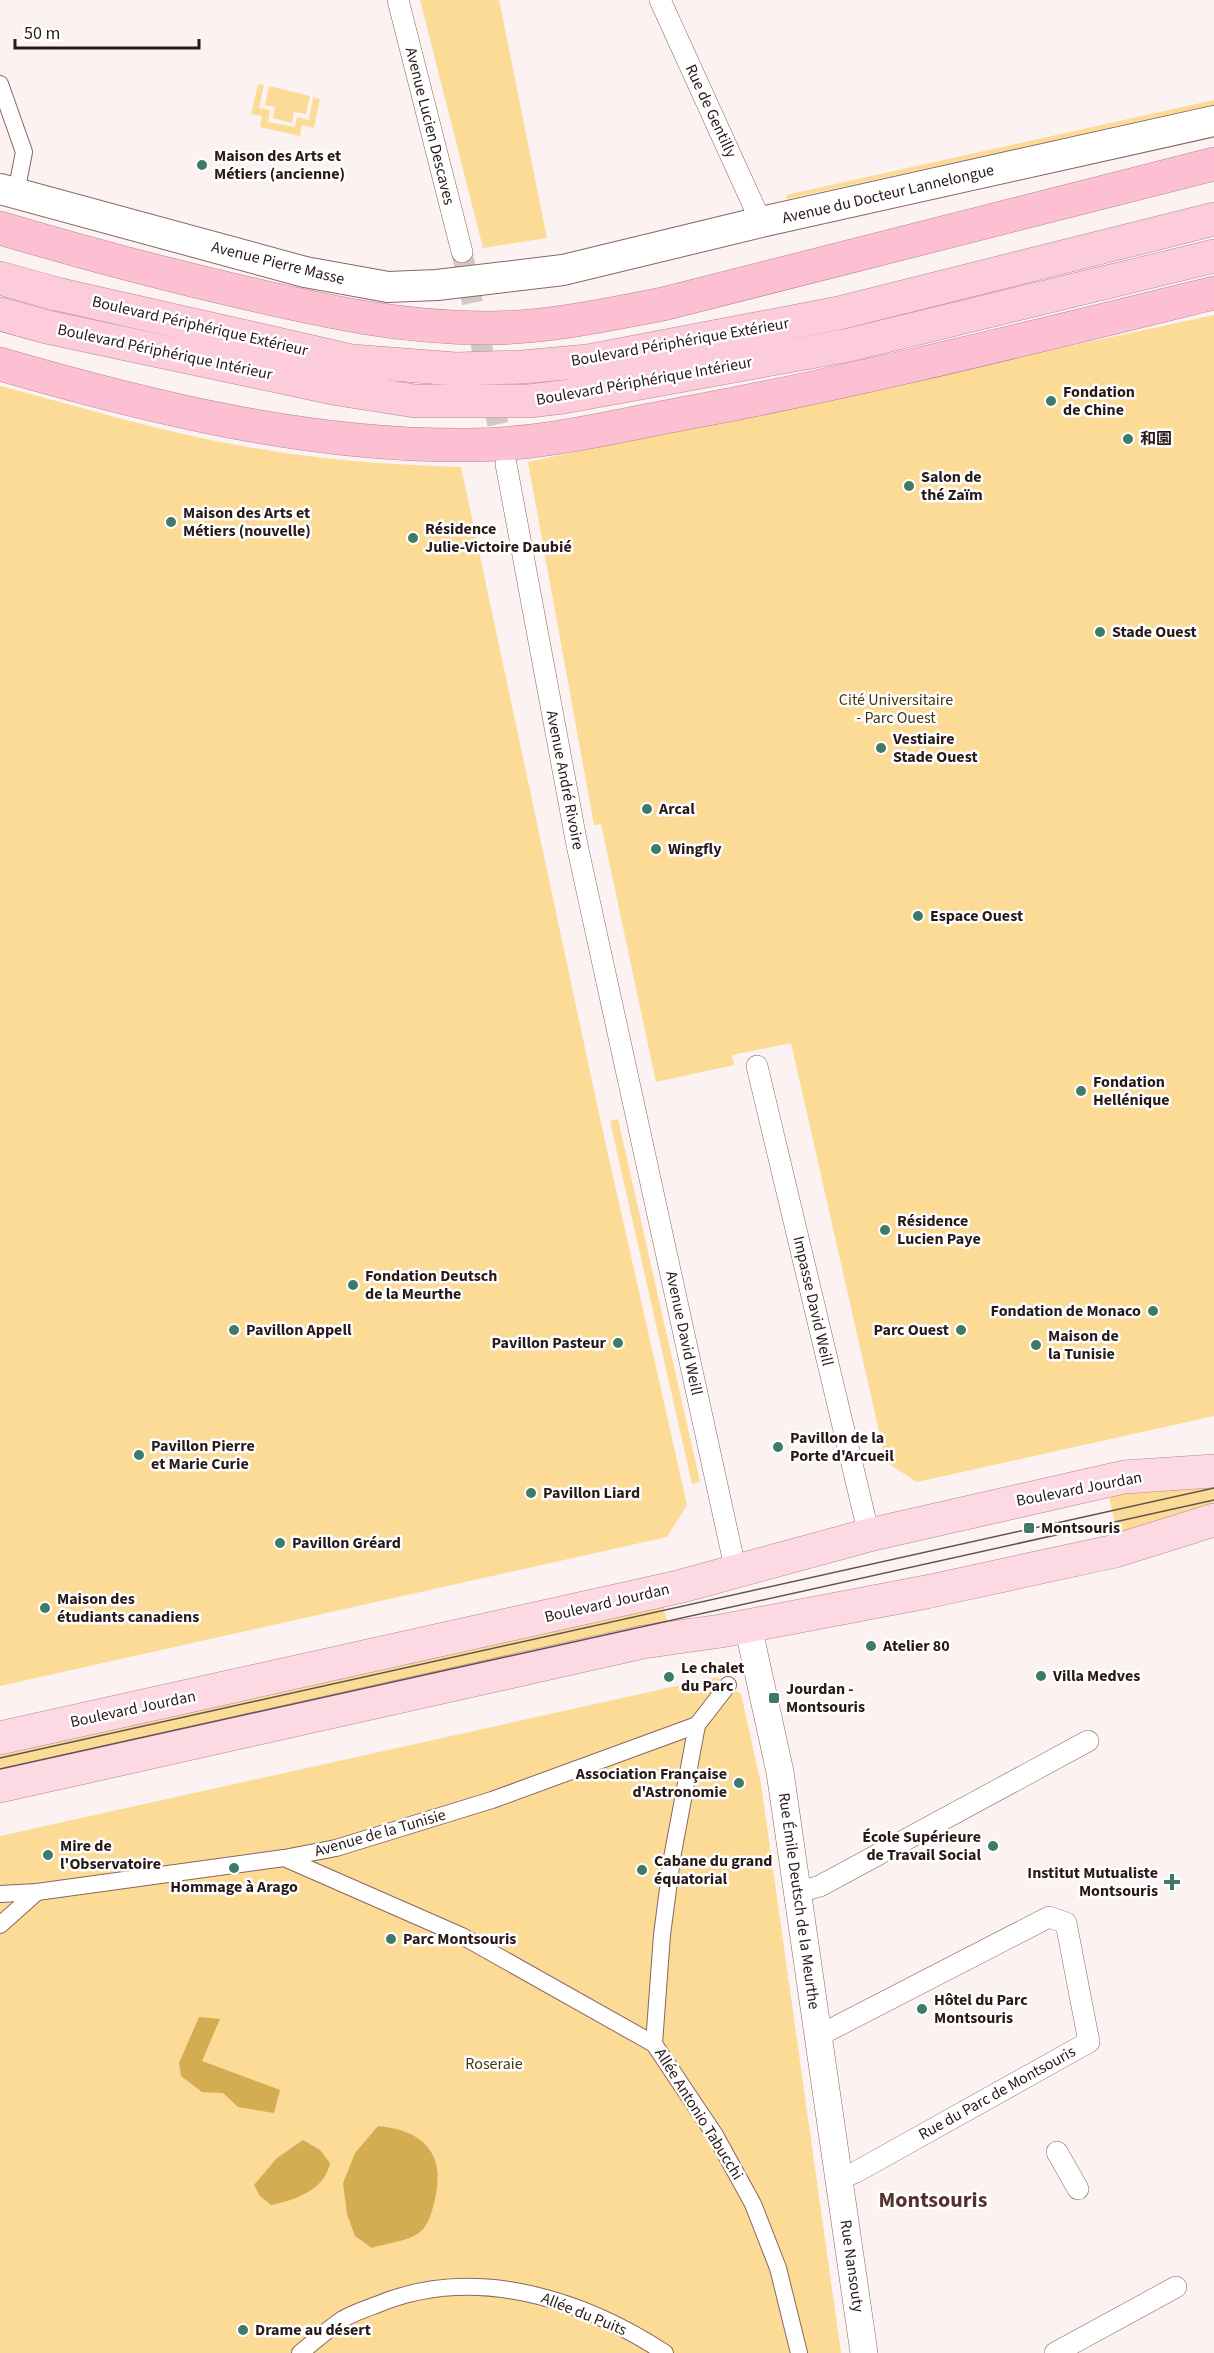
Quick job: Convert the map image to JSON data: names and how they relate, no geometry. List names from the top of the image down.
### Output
{
  "streets": {
    "highway": ["Boulevard Périphérique Extérieur", "Boulevard Périphérique Intérieur"],
    "main road": ["Avenue du Docteur Lannelongue", "Avenue Pierre Masse", "Boulevard Jourdan"],
    "street": [
      "Rue de Gentilly",
      "Avenue Lucien Descaves",
      "Avenue André Rivoire",
      "Impasse David Weill",
      "Avenue David Weill",
      "Avenue de la Tunisie",
      "Rue Émile Deutsch de la Meurthe",
      "Rue du Parc de Montsouris",
      "Allée Antonio Tabucchi",
      "Rue Nansouty",
      "Allée du Puits"
    ]
  },
  "crossings": [
    ["Rue de Gentilly", "Avenue du Docteur Lannelongue"],
    ["Avenue du Docteur Lannelongue", "Avenue Pierre Masse"],
    ["Avenue André Rivoire", "Avenue David Weill"],
    ["Impasse David Weill", "Boulevard Jourdan"],
    ["Avenue David Weill", "Boulevard Jourdan"],
    ["Avenue de la Tunisie", "Allée Antonio Tabucchi"],
    ["Rue Émile Deutsch de la Meurthe", "Rue du Parc de Montsouris"],
    ["Rue Émile Deutsch de la Meurthe", "Rue Nansouty"],
    ["Rue du Parc de Montsouris", "Rue Nansouty"]
  ],
  "districts": ["Montsouris"],
  "parks": ["Cité Universitaire - Parc Ouest", "Roseraie"],
  "places": {
    "other": [
      "Maison des Arts et Métiers (ancienne)",
      "Fondation de Chine",
      "和園",
      "Salon de thé Zaïm",
      "Maison des Arts et Métiers (nouvelle)",
      "Résidence Julie-Victoire Daubié",
      "Stade Ouest",
      "Vestiaire Stade Ouest",
      "Arcal",
      "Wingfly",
      "Espace Ouest",
      "Fondation Hellénique",
      "Résidence Lucien Paye",
      "Fondation Deutsch de la Meurthe",
      "Fondation de Monaco",
      "Pavillon Appell",
      "Parc Ouest",
      "Pavillon Pasteur",
      "Maison de la Tunisie",
      "Pavillon de la Porte d'Arcueil",
      "Pavillon Pierre et Marie Curie",
      "Pavillon Liard",
      "Pavillon Gréard",
      "Maison des étudiants canadiens",
      "Atelier 80",
      "Villa Medves",
      "Le chalet du Parc",
      "Association Française d'Astronomie",
      "École Supérieure de Travail Social",
      "Mire de l'Observatoire",
      "Hommage à Arago",
      "Cabane du grand équatorial",
      "Parc Montsouris",
      "Hôtel du Parc Montsouris",
      "Drame au désert"
    ],
    "transit": ["Montsouris", "Jourdan - Montsouris"],
    "health": ["Institut Mutualiste Montsouris"]
  },
  "scale_bar": "50 m"
}
